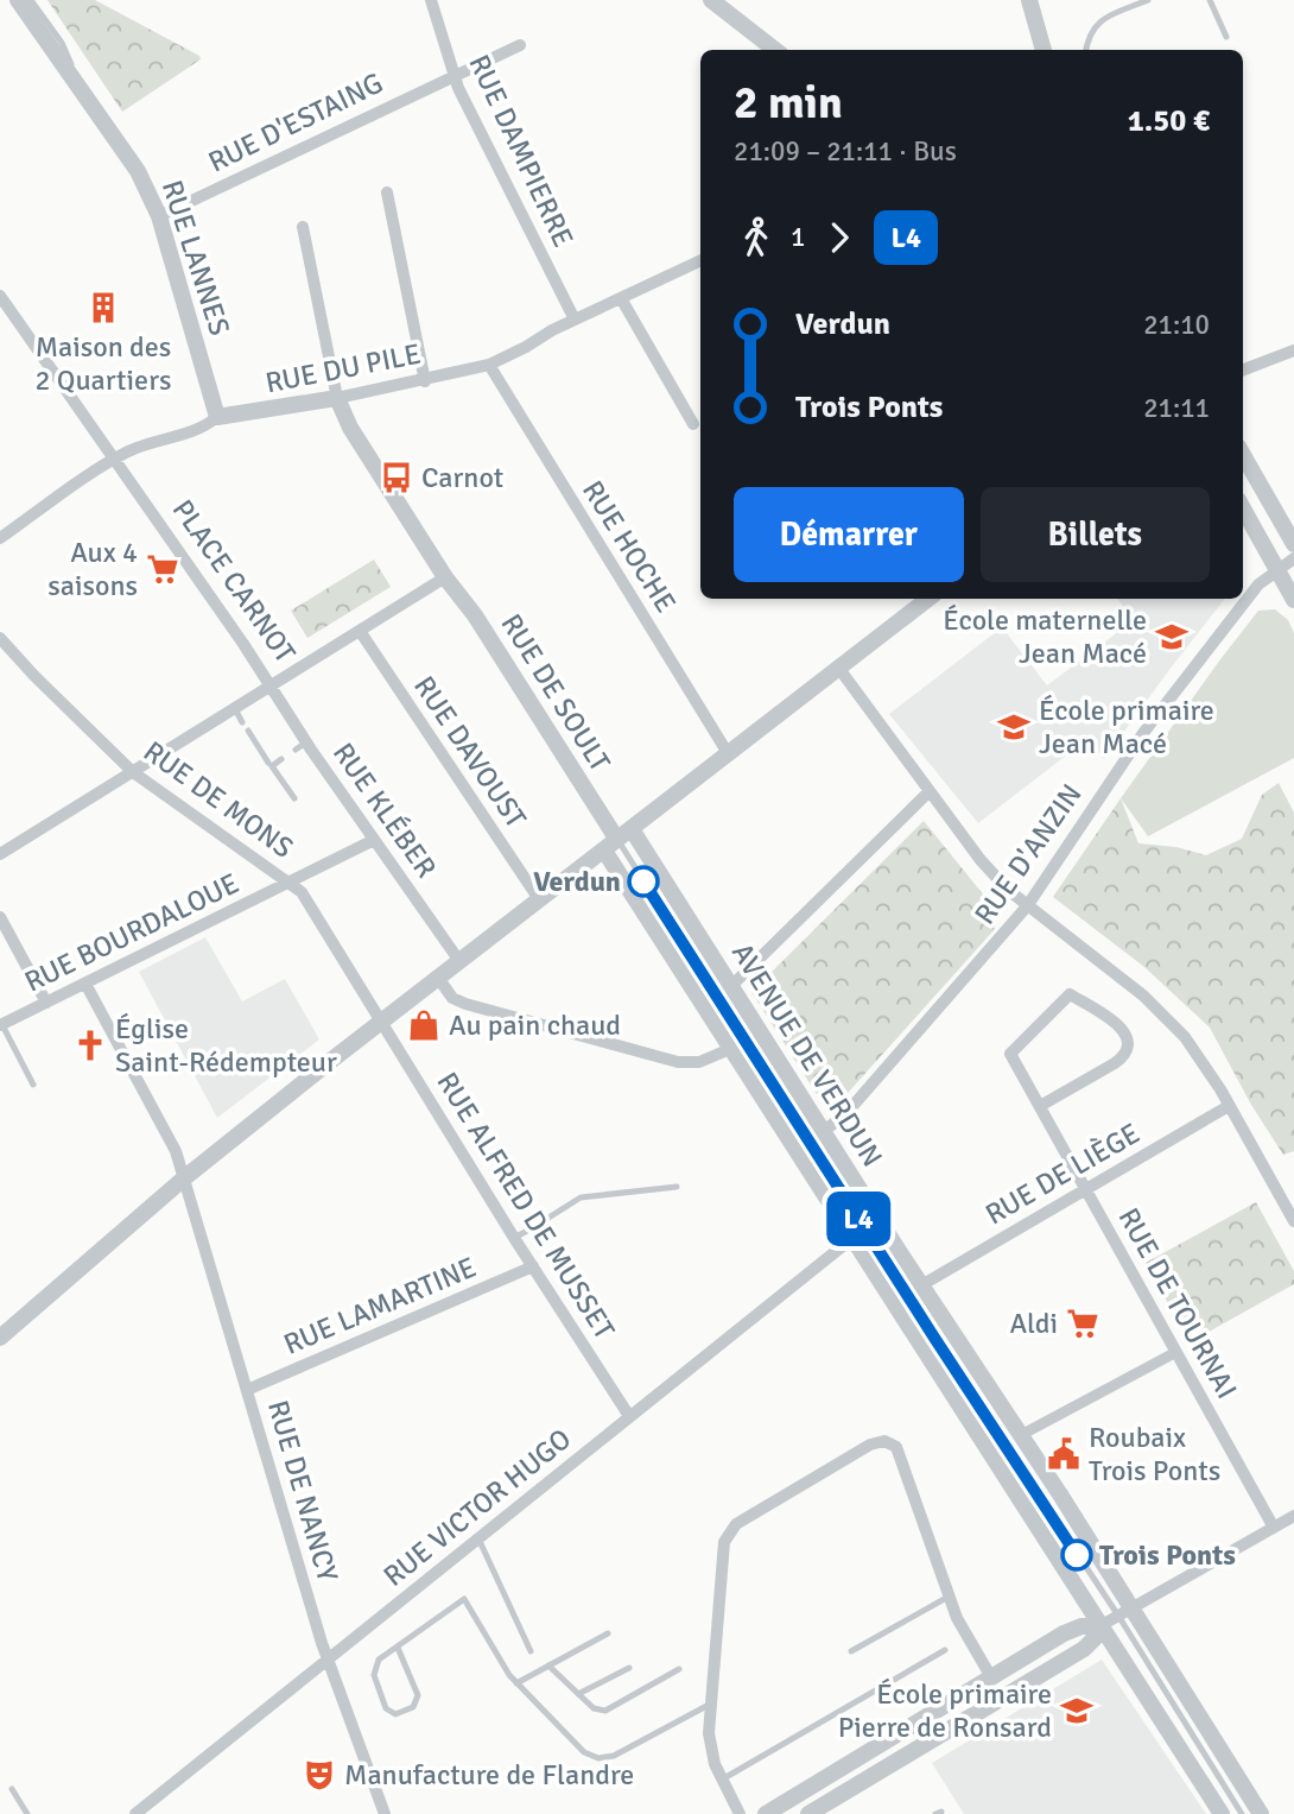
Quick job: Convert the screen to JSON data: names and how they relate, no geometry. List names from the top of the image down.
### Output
{
  "streets": {
    "street": [
      "RUE D'ESTAING",
      "RUE DAMPIERRE",
      "RUE LANNES",
      "RUE DU PILE",
      "RUE HOCHE",
      "PLACE CARNOT",
      "RUE DE SOULT",
      "RUE DAVOUST",
      "RUE DE MONS",
      "RUE KLÉBER",
      "RUE D'ANZIN",
      "RUE BOURDALOUE",
      "AVENUE DE VERDUN",
      "RUE DE LIÈGE",
      "RUE ALFRED DE MUSSET",
      "RUE DE TOURNAI",
      "RUE LAMARTINE",
      "RUE DE NANCY",
      "RUE VICTOR HUGO"
    ]
  },
  "crossings": [
    ["RUE D'ESTAING", "RUE DAMPIERRE"],
    ["RUE D'ESTAING", "RUE LANNES"],
    ["RUE DAMPIERRE", "RUE DU PILE"],
    ["RUE LANNES", "RUE DU PILE"],
    ["RUE DU PILE", "RUE HOCHE"],
    ["RUE DU PILE", "PLACE CARNOT"],
    ["PLACE CARNOT", "RUE DE SOULT"],
    ["PLACE CARNOT", "RUE DAVOUST"],
    ["PLACE CARNOT", "RUE KLÉBER"],
    ["RUE DE SOULT", "AVENUE DE VERDUN"],
    ["RUE DE MONS", "RUE BOURDALOUE"],
    ["RUE DE MONS", "RUE ALFRED DE MUSSET"],
    ["RUE KLÉBER", "RUE BOURDALOUE"],
    ["RUE D'ANZIN", "AVENUE DE VERDUN"],
    ["RUE BOURDALOUE", "RUE DE NANCY"],
    ["AVENUE DE VERDUN", "RUE DE LIÈGE"],
    ["RUE DE LIÈGE", "RUE DE TOURNAI"],
    ["RUE ALFRED DE MUSSET", "RUE LAMARTINE"],
    ["RUE ALFRED DE MUSSET", "RUE VICTOR HUGO"],
    ["RUE LAMARTINE", "RUE DE NANCY"],
    ["RUE DE NANCY", "RUE VICTOR HUGO"]
  ],
  "places": {
    "building": ["Maison des 2 Quartiers"],
    "bus stop": ["Carnot"],
    "supermarket": ["Aux 4 saisons", "Aldi"],
    "school or university": ["École maternelle Jean Macé", "École primaire Jean Macé", "École primaire Pierre de Ronsard"],
    "other": ["Verdun", "Trois Ponts"],
    "shop": ["Au pain chaud"],
    "church": ["Église Saint-Rédempteur"],
    "public building": ["Roubaix Trois Ponts"],
    "theatre": ["Manufacture de Flandre"]
  },
  "lines": ["bus line L4"],
  "page": {
    "on_map": "L4",
    "heading": ["2 min", "21:09 – 21:11 · Bus", "1.50 €"],
    "legs": ["1", "L4"],
    "list": [
      {
        "name": "Verdun",
        "value": "21:10"
      },
      {
        "name": "Trois Ponts",
        "value": "21:11"
      }
    ],
    "buttons": ["Démarrer", "Billets"]
  }
}
